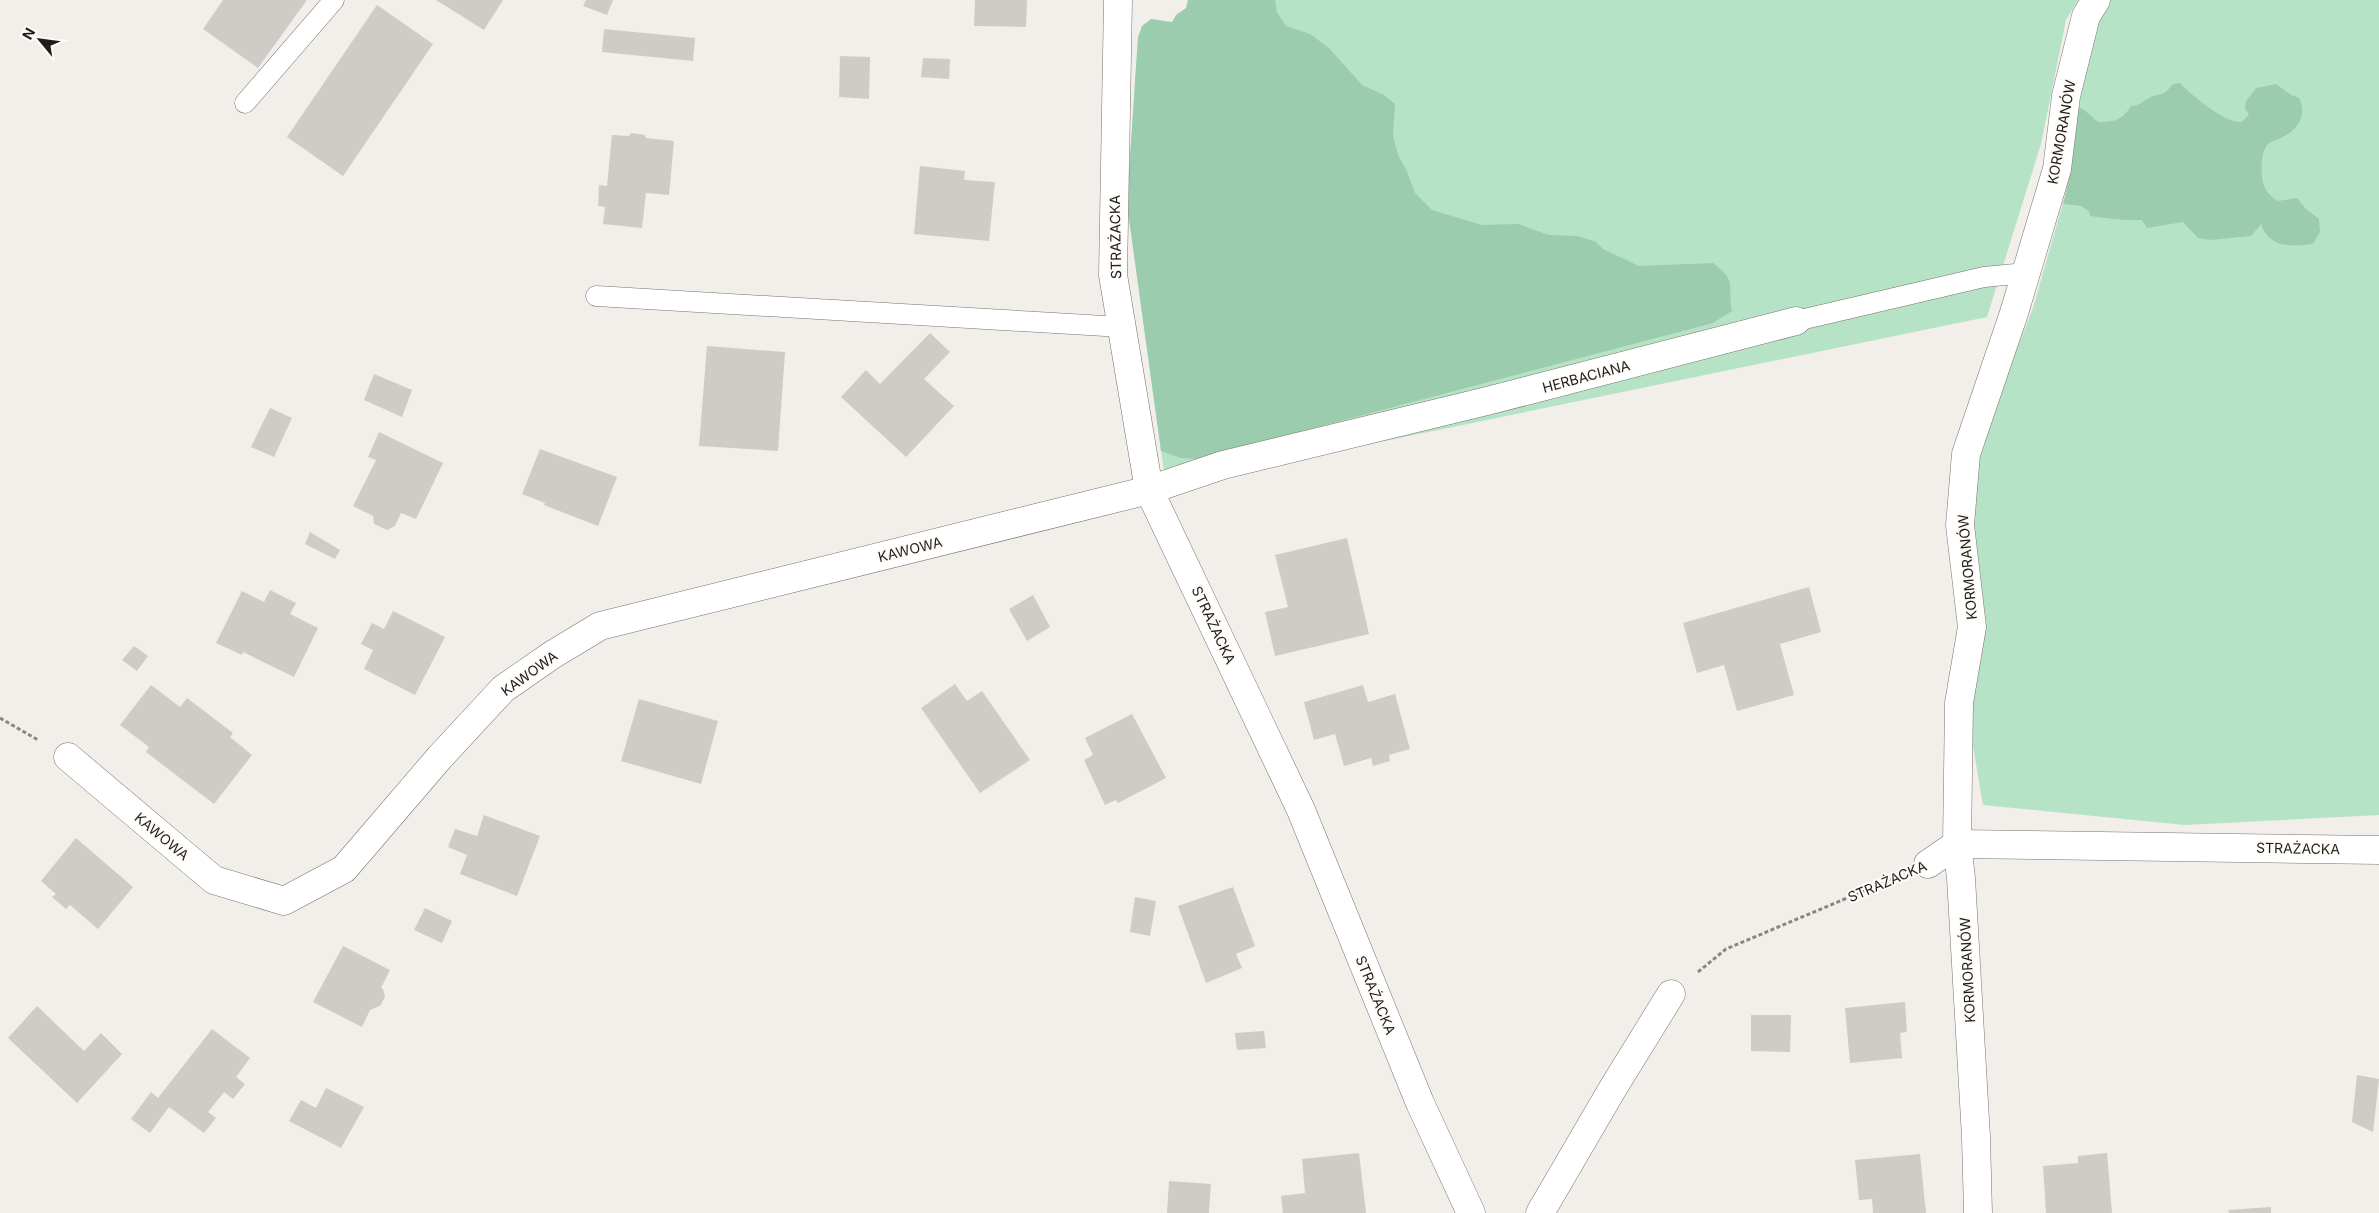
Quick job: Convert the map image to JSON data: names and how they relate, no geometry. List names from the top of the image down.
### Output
{
  "streets": {
    "street": [
      "KORMORANÓW",
      "STRAŻACKA",
      "HERBACIANA",
      "KAWOWA"
    ]
  },
  "crossings": [
    ["KORMORANÓW", "STRAŻACKA"],
    ["KORMORANÓW", "HERBACIANA"],
    ["STRAŻACKA", "HERBACIANA"],
    ["STRAŻACKA", "KAWOWA"],
    ["HERBACIANA", "KAWOWA"]
  ],
  "north": "top left"
}
